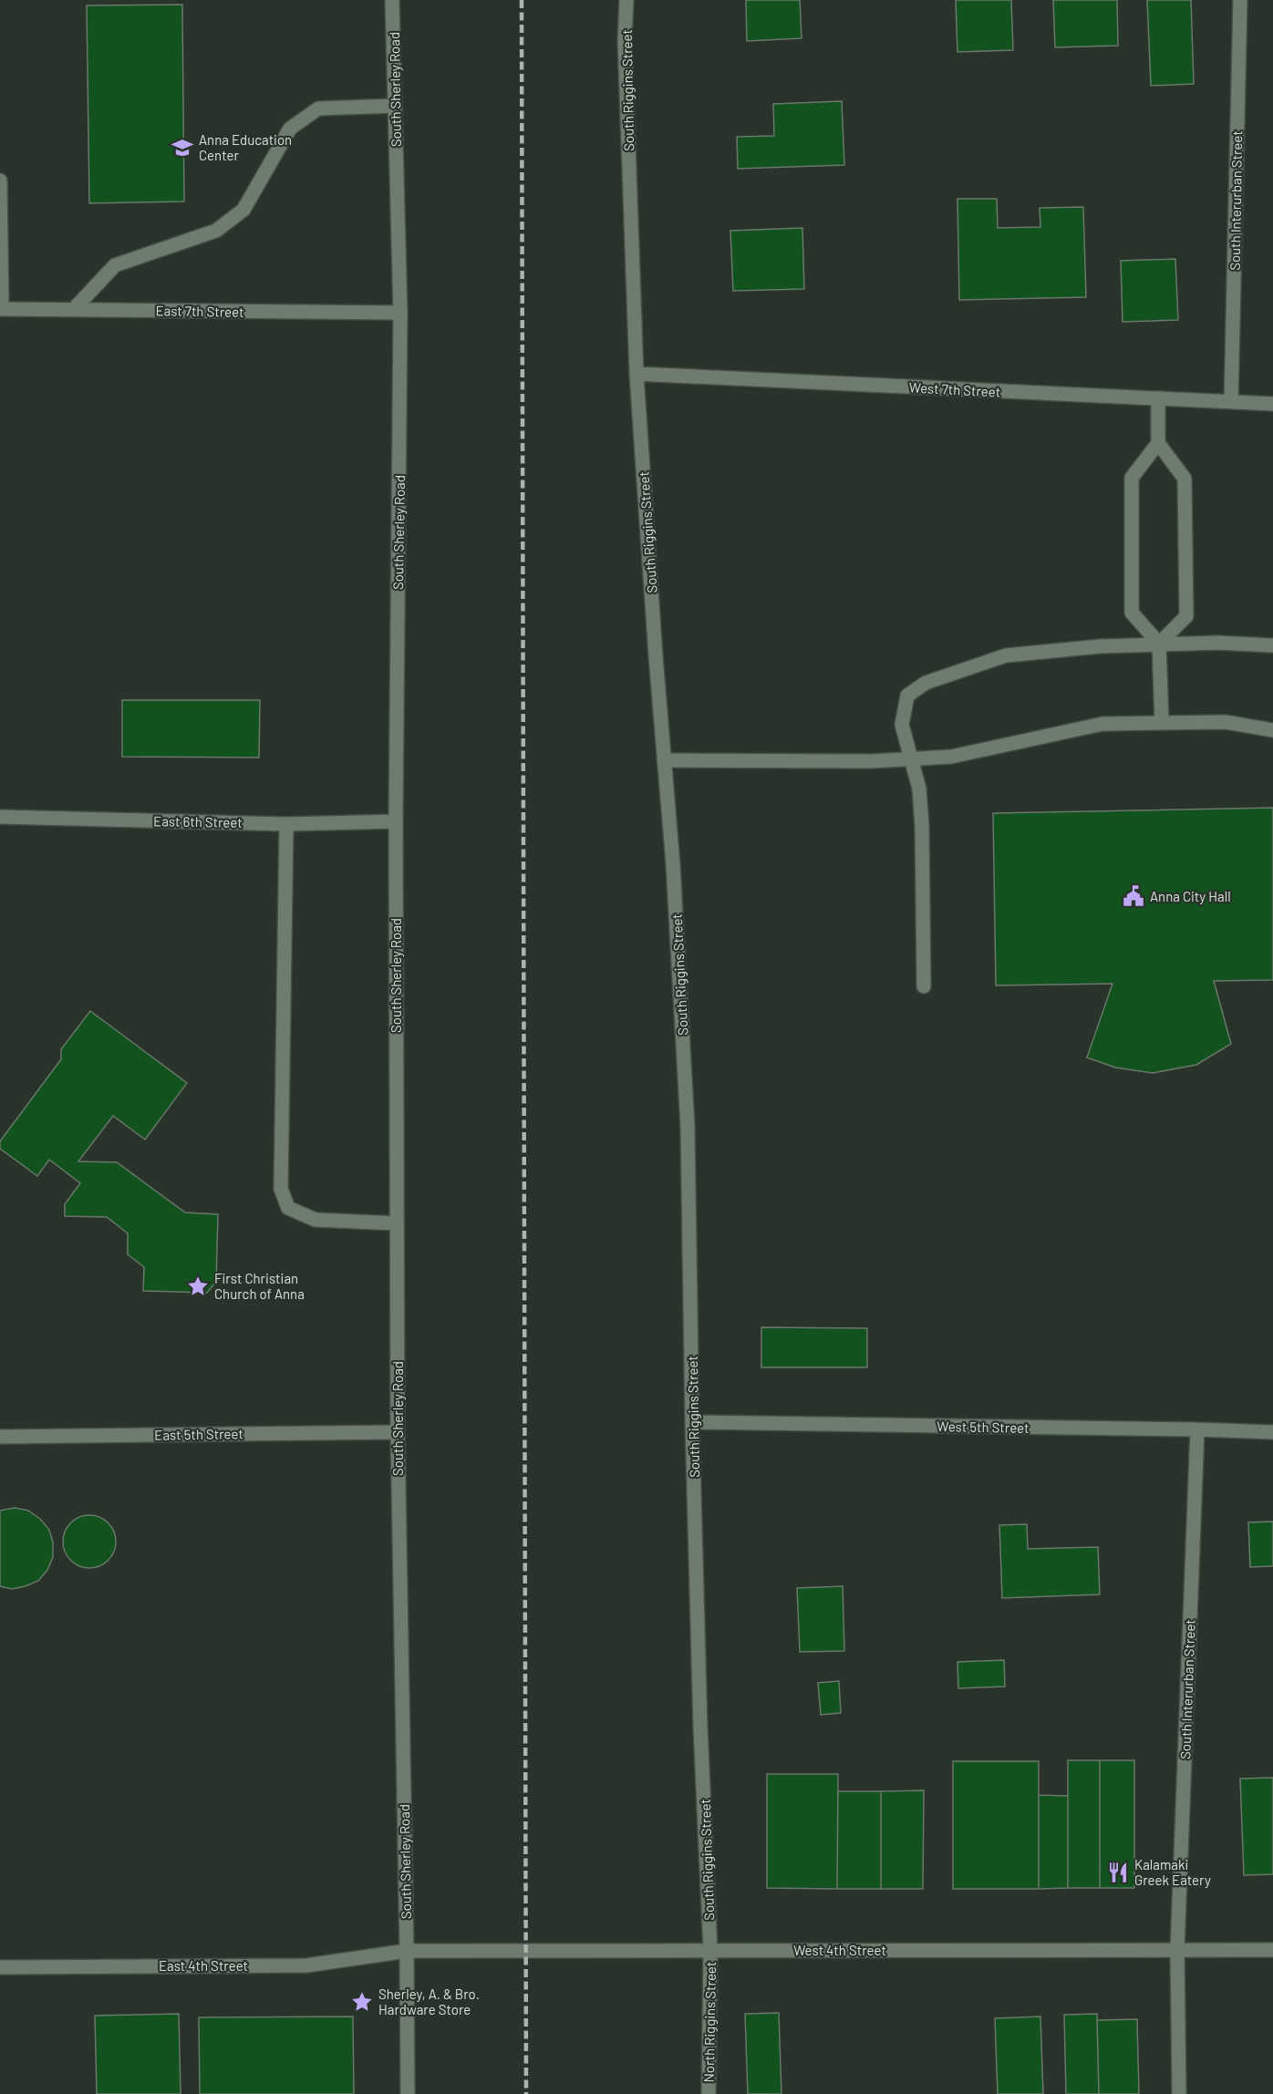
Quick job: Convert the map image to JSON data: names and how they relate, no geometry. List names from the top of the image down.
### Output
{
  "streets": {
    "street": [
      "South Sherley Road",
      "South Riggins Street",
      "South Interurban Street",
      "East 7th Street",
      "West 7th Street",
      "East 6th Street",
      "West 5th Street",
      "East 5th Street",
      "West 4th Street",
      "East 4th Street",
      "North Riggins Street"
    ]
  },
  "crossings": [
    ["South Sherley Road", "East 7th Street"],
    ["South Sherley Road", "East 6th Street"],
    ["South Sherley Road", "East 5th Street"],
    ["South Sherley Road", "West 4th Street"],
    ["South Sherley Road", "East 4th Street"],
    ["South Riggins Street", "West 7th Street"],
    ["South Riggins Street", "West 5th Street"],
    ["South Riggins Street", "West 4th Street"],
    ["South Riggins Street", "North Riggins Street"],
    ["South Interurban Street", "West 7th Street"],
    ["South Interurban Street", "West 5th Street"],
    ["South Interurban Street", "West 4th Street"],
    ["West 4th Street", "East 4th Street"],
    ["West 4th Street", "North Riggins Street"]
  ],
  "places": {
    "school or university": ["Anna Education Center"],
    "public building": ["Anna City Hall"],
    "place": ["First Christian Church of Anna", "Sherley, A. & Bro. Hardware Store"],
    "restaurant": ["Kalamaki Greek Eatery"]
  }
}
